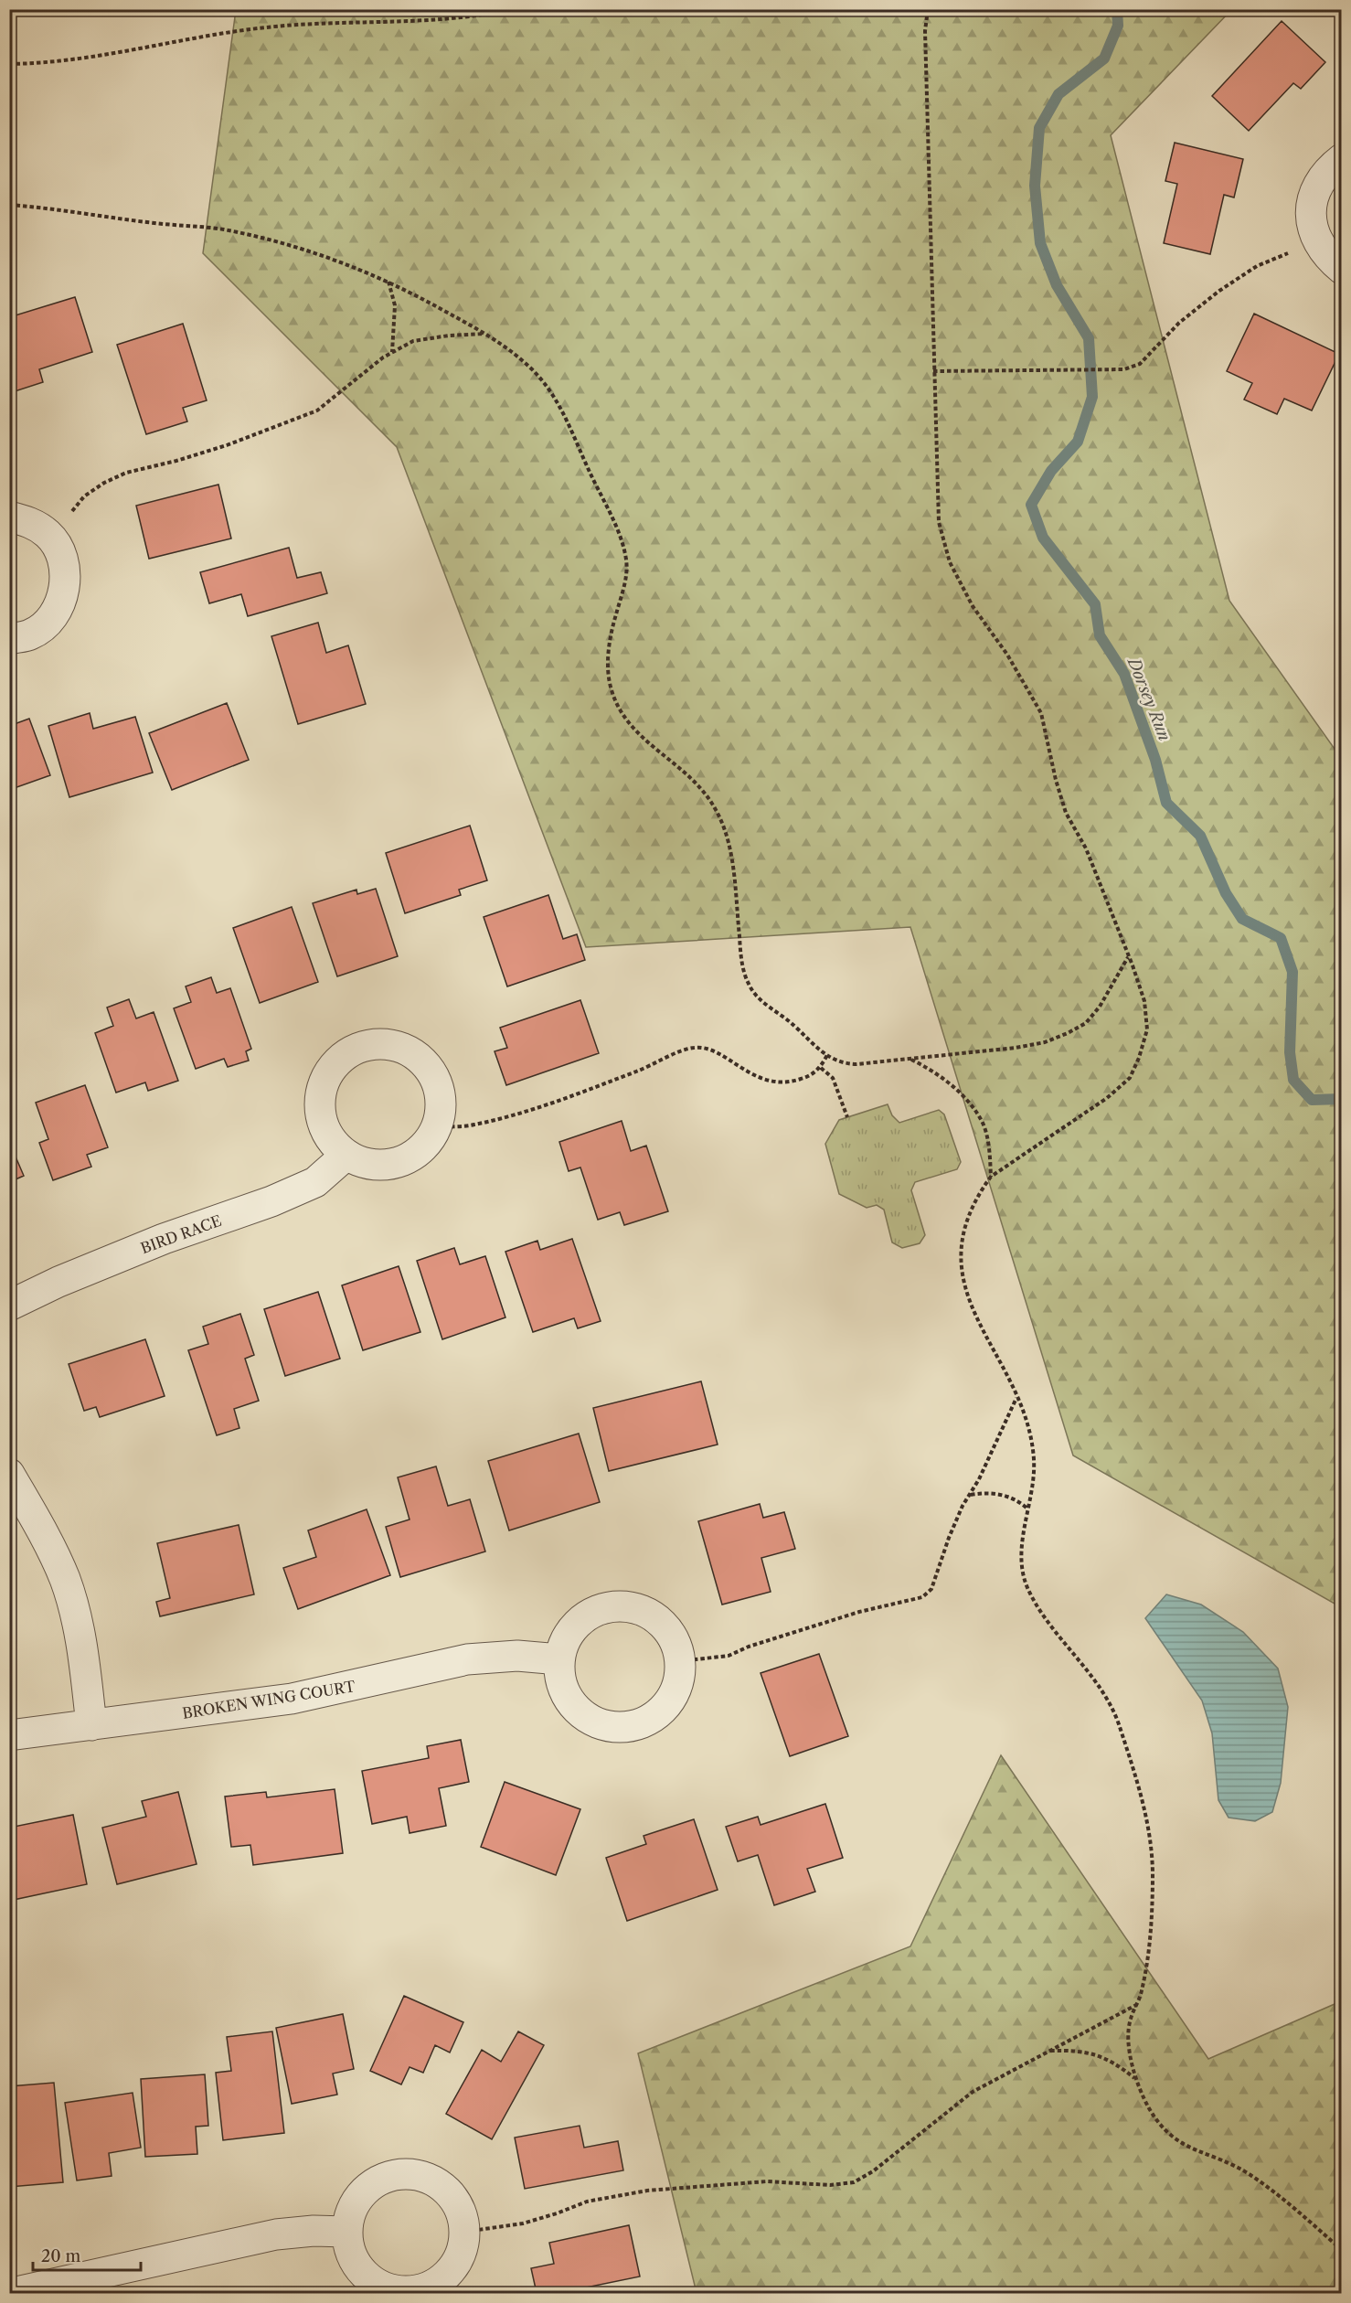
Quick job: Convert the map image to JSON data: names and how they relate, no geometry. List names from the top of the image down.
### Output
{
  "streets": {
    "street": ["BIRD RACE", "BROKEN WING COURT"]
  },
  "water": ["Dorsey Run"],
  "scale_bar": "20 m"
}
